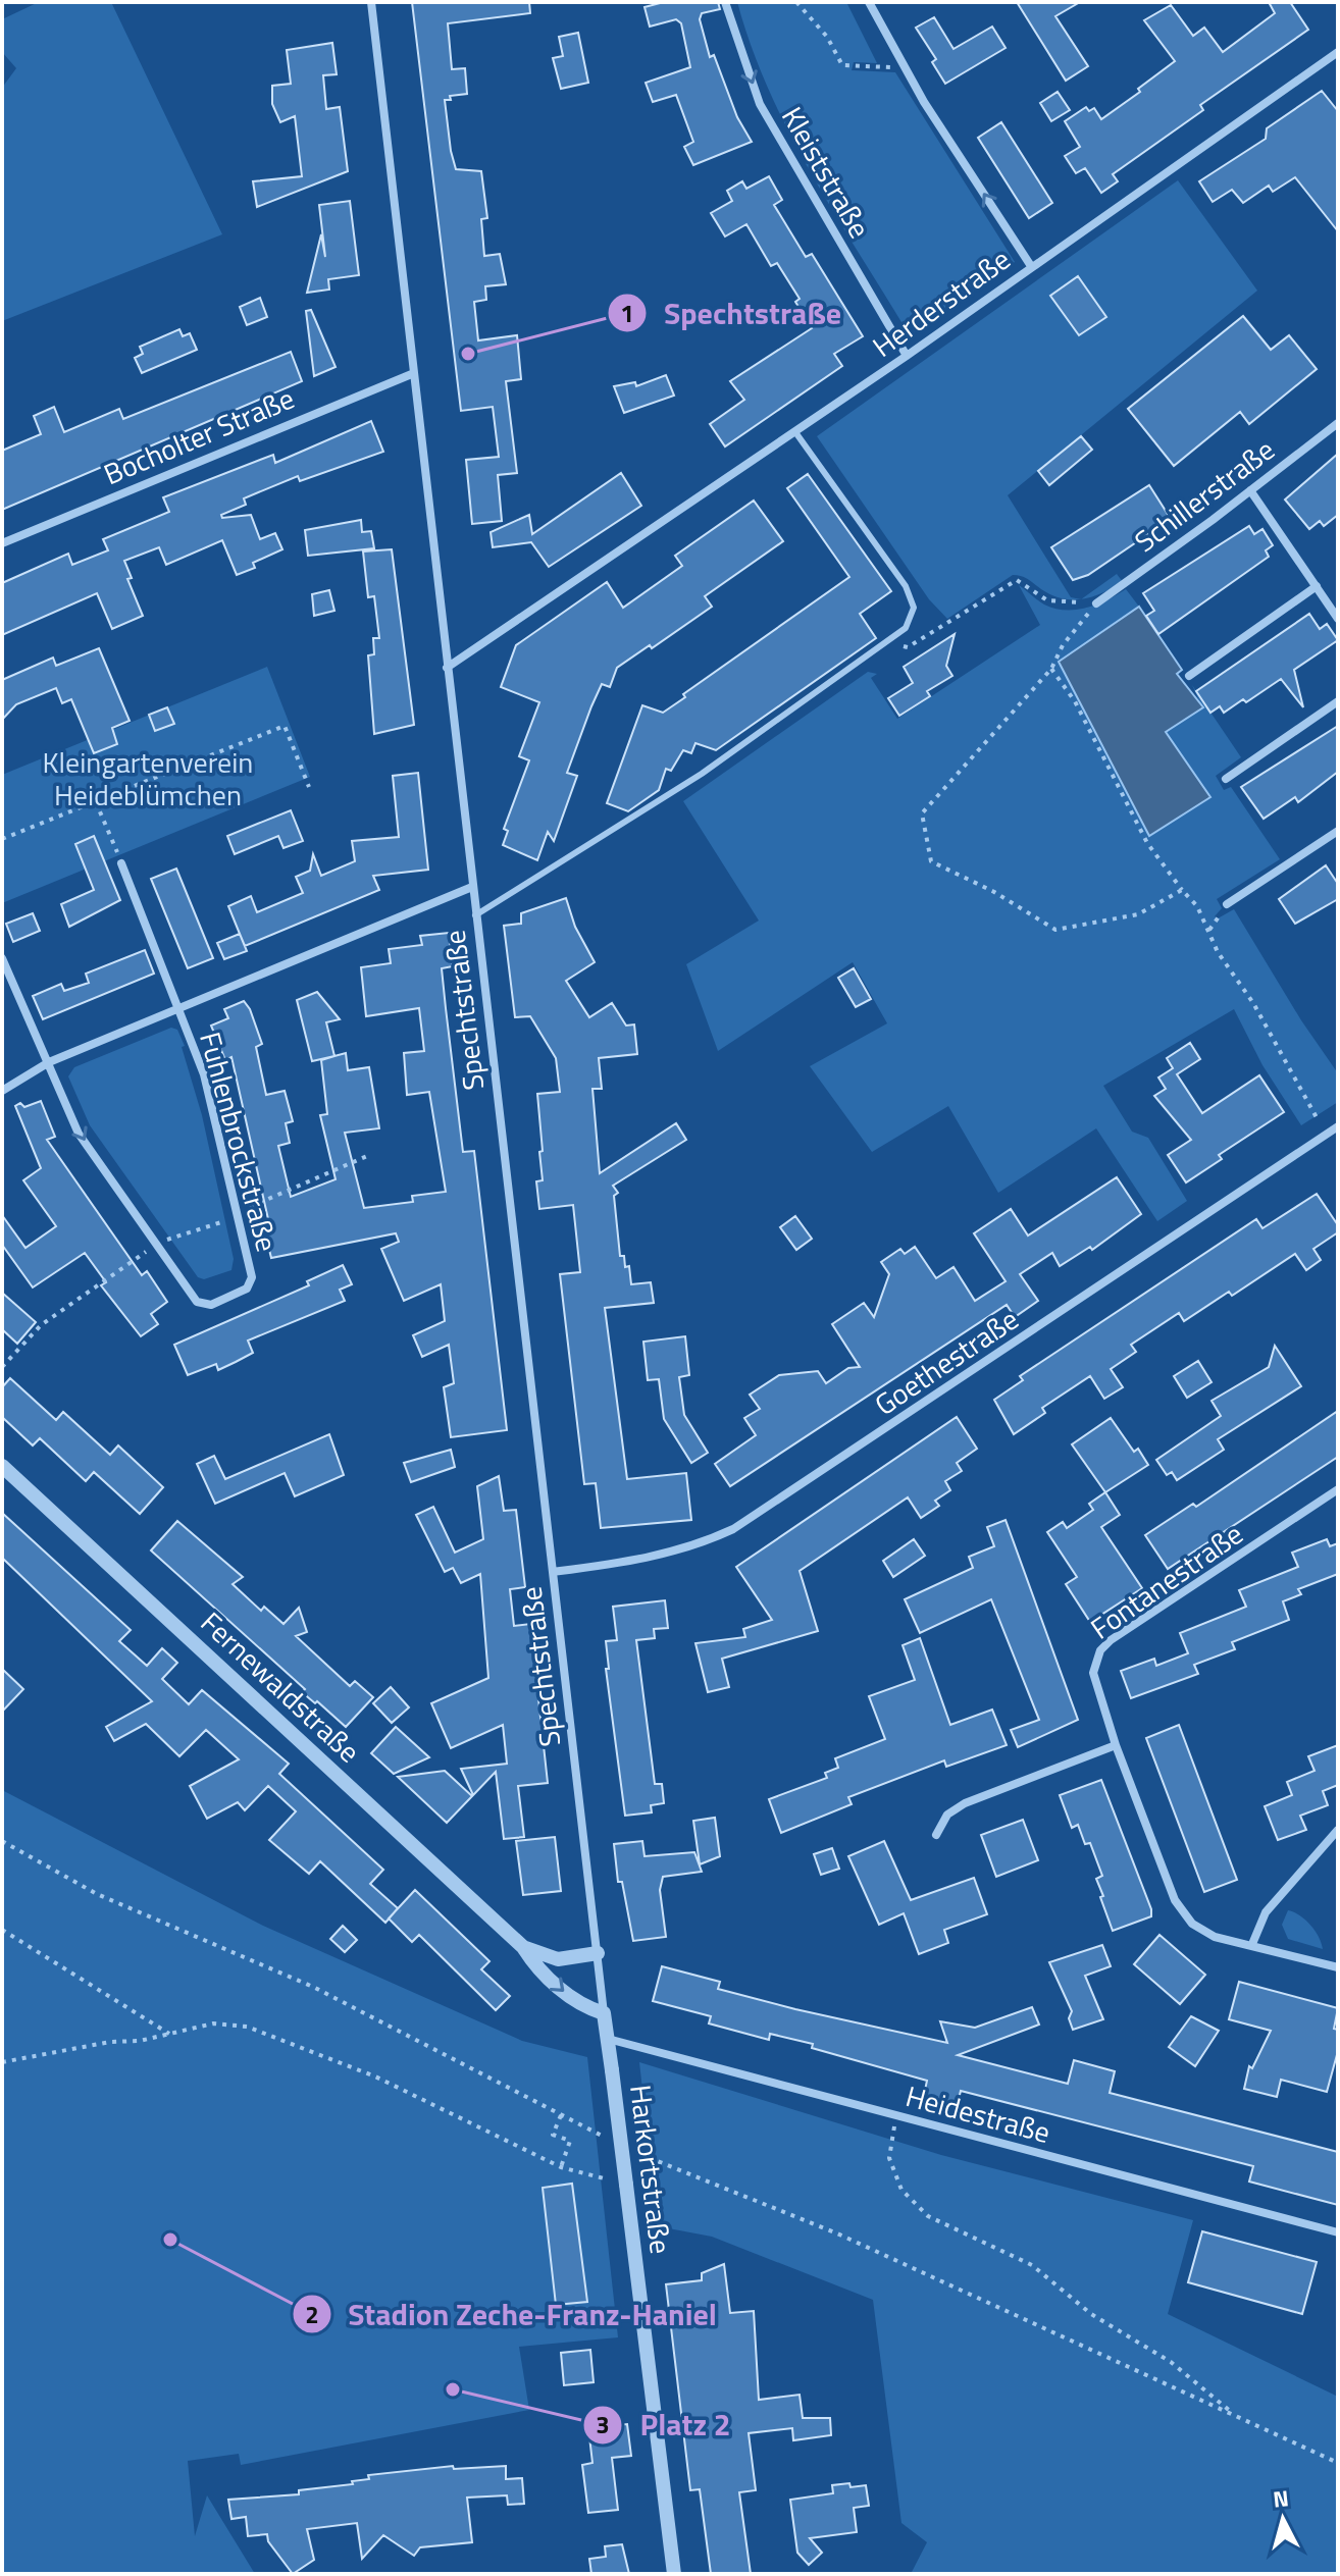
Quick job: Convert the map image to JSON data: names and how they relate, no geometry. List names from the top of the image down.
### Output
{
  "streets": {
    "street": [
      "Kleiststraße",
      "Herderstraße",
      "Bocholter Straße",
      "Schillerstraße",
      "Spechtstraße",
      "Fuhlenbrockstraße",
      "Goethestraße",
      "Fontanestraße",
      "Fernewaldstraße",
      "Heidestraße",
      "Harkortstraße"
    ]
  },
  "crossings": [
    ["Kleiststraße", "Herderstraße"],
    ["Herderstraße", "Spechtstraße"],
    ["Bocholter Straße", "Spechtstraße"],
    ["Spechtstraße", "Fuhlenbrockstraße"],
    ["Spechtstraße", "Goethestraße"],
    ["Spechtstraße", "Fernewaldstraße"],
    ["Spechtstraße", "Harkortstraße"],
    ["Fernewaldstraße", "Harkortstraße"],
    ["Heidestraße", "Harkortstraße"]
  ],
  "one_way": ["Kleiststraße"],
  "parks": ["Kleingartenverein Heideblümchen"],
  "places": ["Spechtstraße", "Stadion Zeche-Franz-Haniel", "Platz 2"],
  "north": "top"
}
